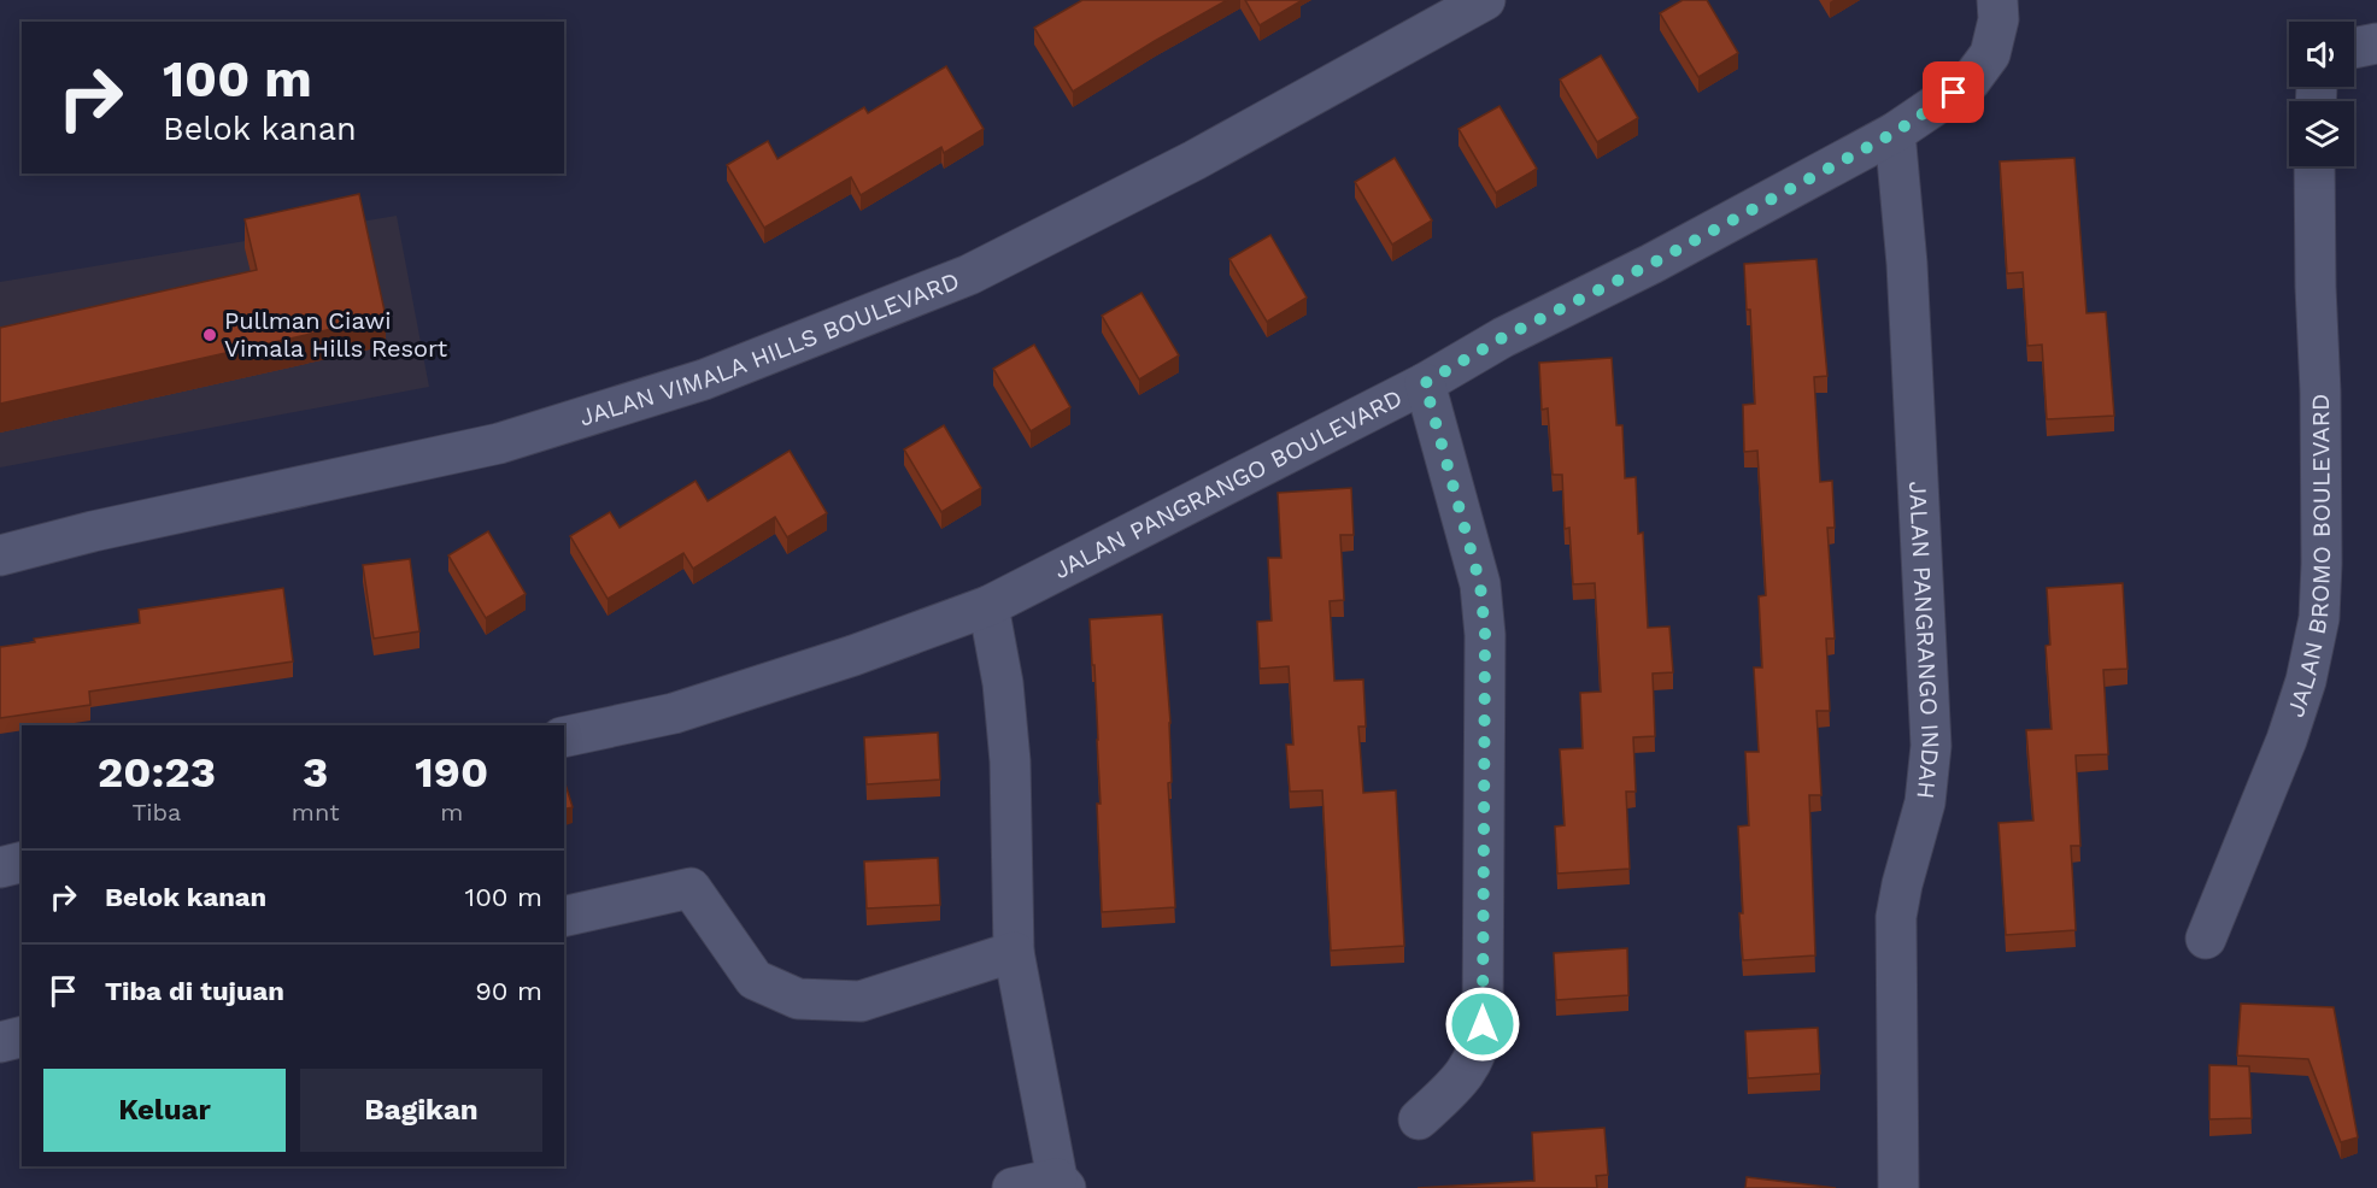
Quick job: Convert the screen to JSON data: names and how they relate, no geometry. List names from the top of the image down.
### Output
{
  "streets": {
    "street": [
      "JALAN VIMALA HILLS BOULEVARD",
      "JALAN PANGRANGO BOULEVARD",
      "JALAN BROMO BOULEVARD",
      "JALAN PANGRANGO INDAH"
    ]
  },
  "crossings": [
    ["JALAN PANGRANGO BOULEVARD", "JALAN PANGRANGO INDAH"]
  ],
  "places": ["Pullman Ciawi Vimala Hills Resort"],
  "page": {
    "turn": ["100 m", "Belok kanan"],
    "eta": [
      "20:23",
      "Tiba",
      "3",
      "mnt",
      "190",
      "m"
    ],
    "list": [
      {
        "name": "Belok kanan",
        "value": "100 m"
      },
      {
        "name": "Tiba di tujuan",
        "value": "90 m"
      }
    ],
    "buttons": ["Keluar", "Bagikan"]
  }
}
